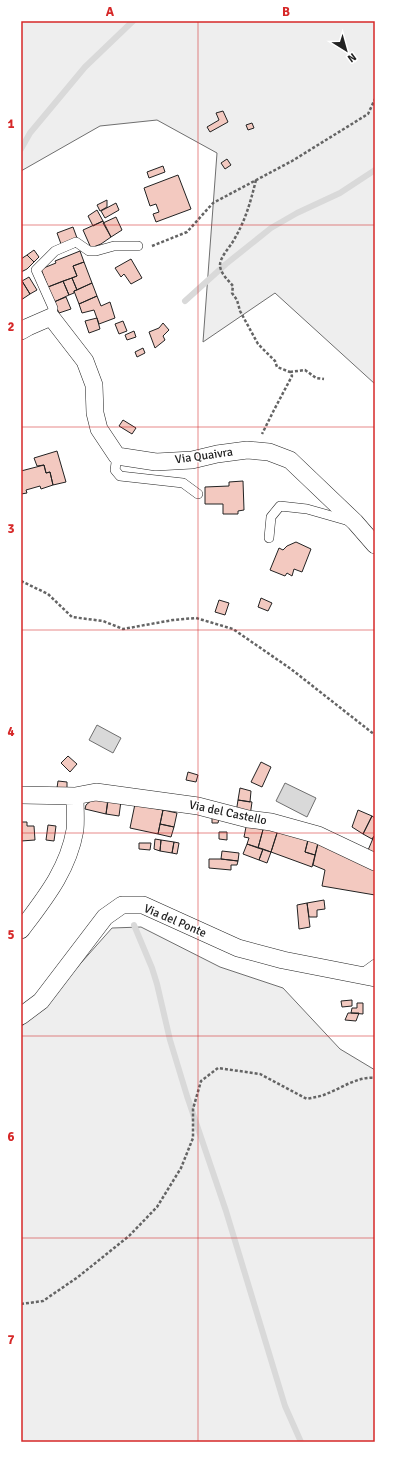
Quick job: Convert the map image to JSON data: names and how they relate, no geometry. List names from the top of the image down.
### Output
{
  "streets": {
    "street": ["Via Quaivra", "Via del Castello", "Via del Ponte"]
  },
  "north": "bottom right",
  "grid": {
    "columns": ["A", "B"],
    "rows": [
      "1",
      "2",
      "3",
      "4",
      "5",
      "6",
      "7"
    ]
  }
}
